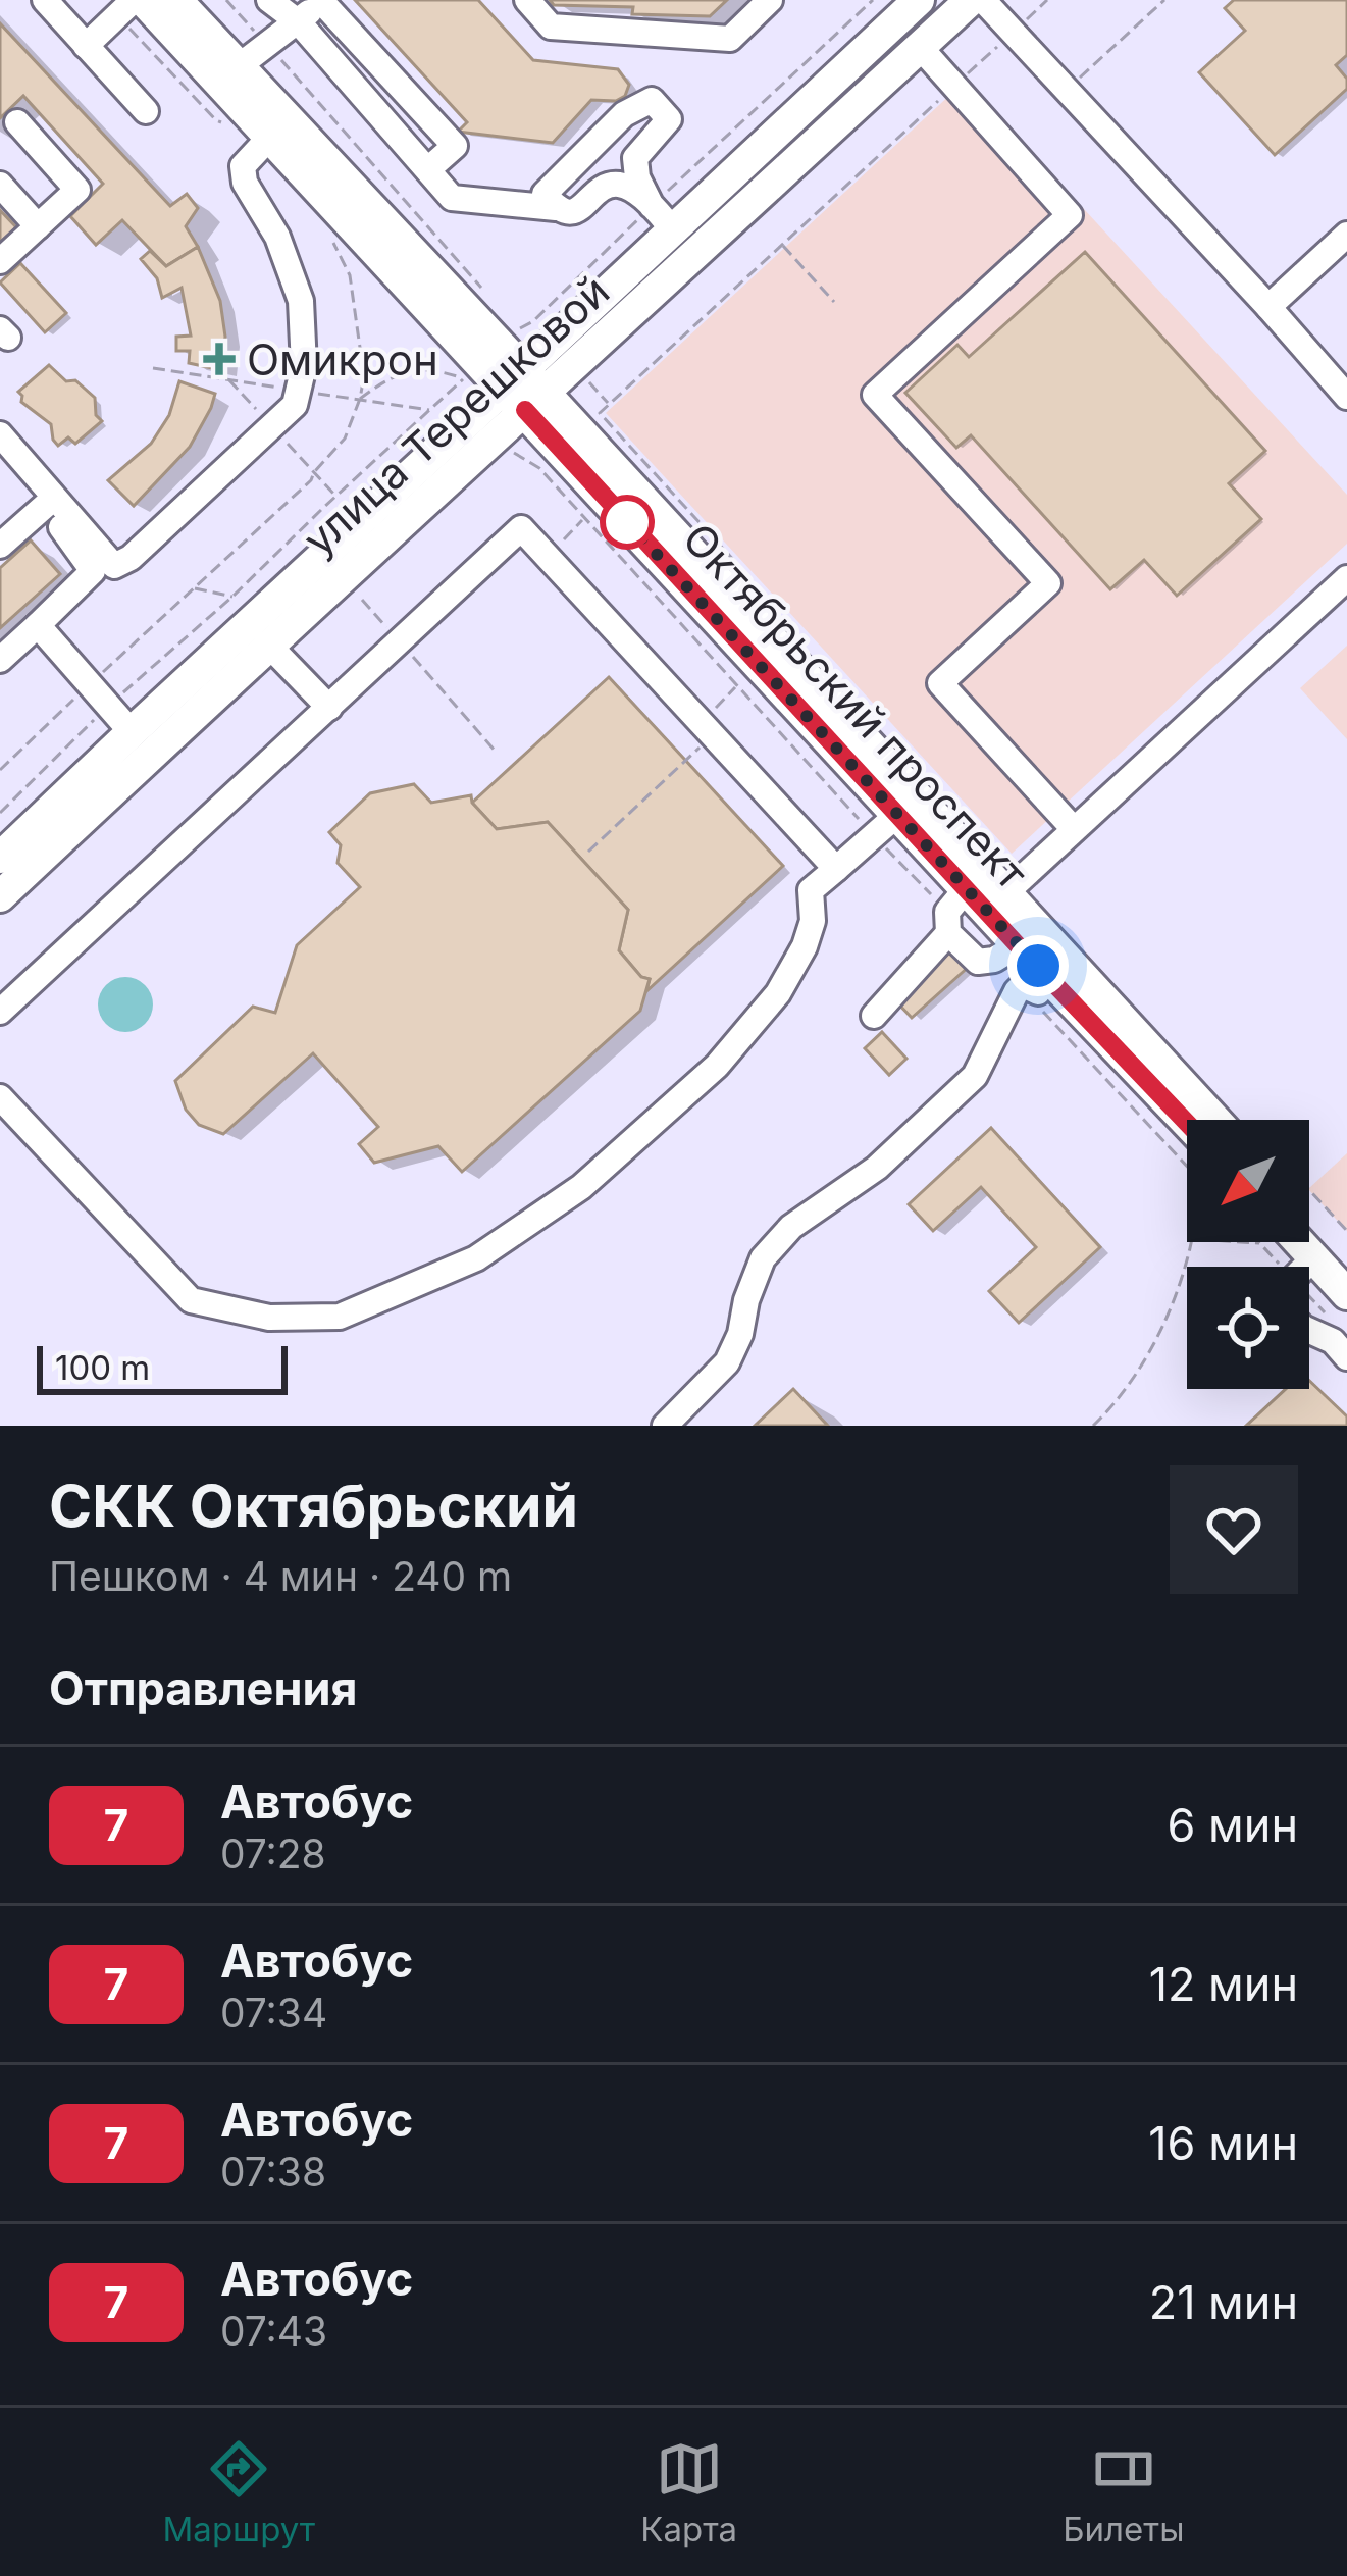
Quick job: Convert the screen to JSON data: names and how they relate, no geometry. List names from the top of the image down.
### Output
{
  "streets": {
    "main road": ["улица Терешковой", "Октябрьский проспект"]
  },
  "crossings": [
    ["улица Терешковой", "Октябрьский проспект"]
  ],
  "places": {
    "health": ["Омикрон"]
  },
  "lines": ["bus line 7"],
  "scale_bar": "100 m",
  "north": "bottom left",
  "page": {
    "scale": "100 m",
    "heading": [
      ["СКК Октябрьский", "Пешком · 4 мин · 240 m"],
      "Отправления"
    ],
    "list": [
      {
        "mark": "7",
        "name": "Автобус",
        "note": "07:28",
        "value": "6 мин"
      },
      {
        "mark": "7",
        "name": "Автобус",
        "note": "07:34",
        "value": "12 мин"
      },
      {
        "mark": "7",
        "name": "Автобус",
        "note": "07:38",
        "value": "16 мин"
      },
      {
        "mark": "7",
        "name": "Автобус",
        "note": "07:43",
        "value": "21 мин"
      }
    ],
    "tabs": ["Маршрут", "Карта", "Билеты"]
  }
}
